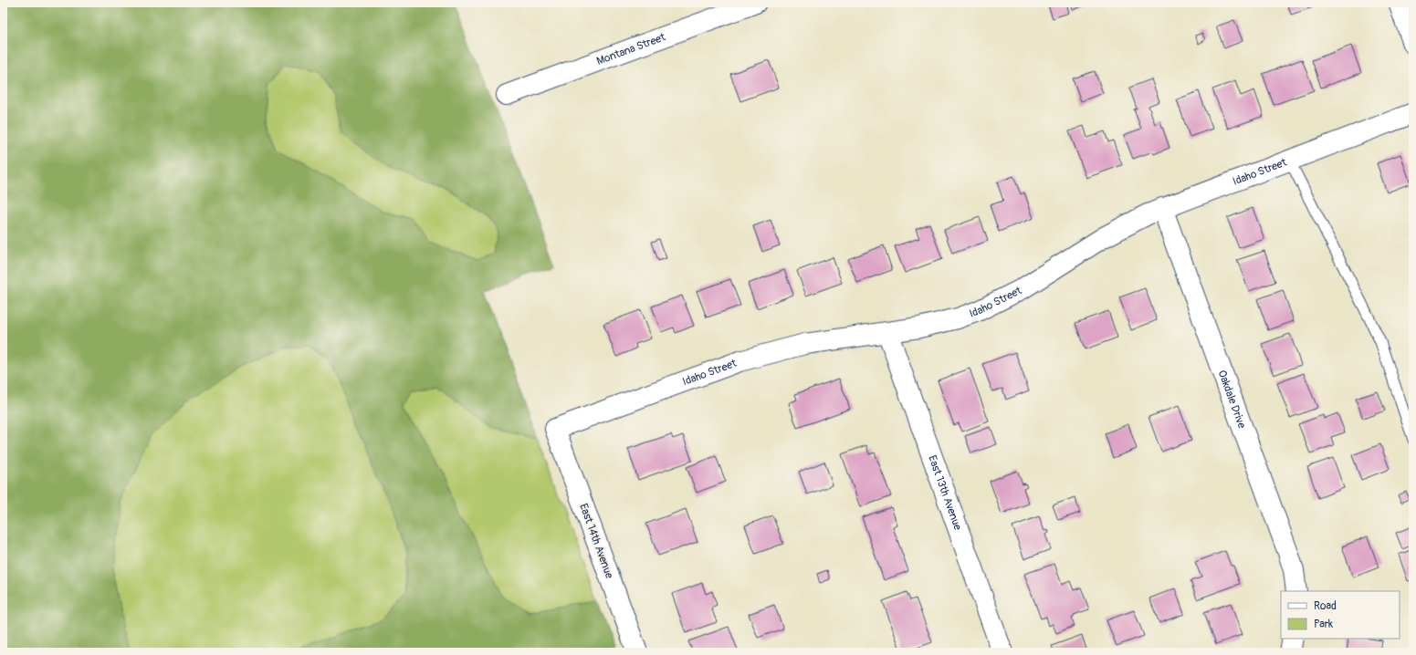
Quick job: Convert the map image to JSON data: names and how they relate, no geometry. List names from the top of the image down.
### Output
{
  "streets": {
    "street": [
      "Montana Street",
      "Idaho Street",
      "Oakdale Drive",
      "East 13th Avenue",
      "East 14th Avenue"
    ]
  },
  "crossings": [
    ["Idaho Street", "Oakdale Drive"],
    ["Idaho Street", "East 13th Avenue"],
    ["Idaho Street", "East 14th Avenue"]
  ],
  "legend": ["Road", "Park"]
}
